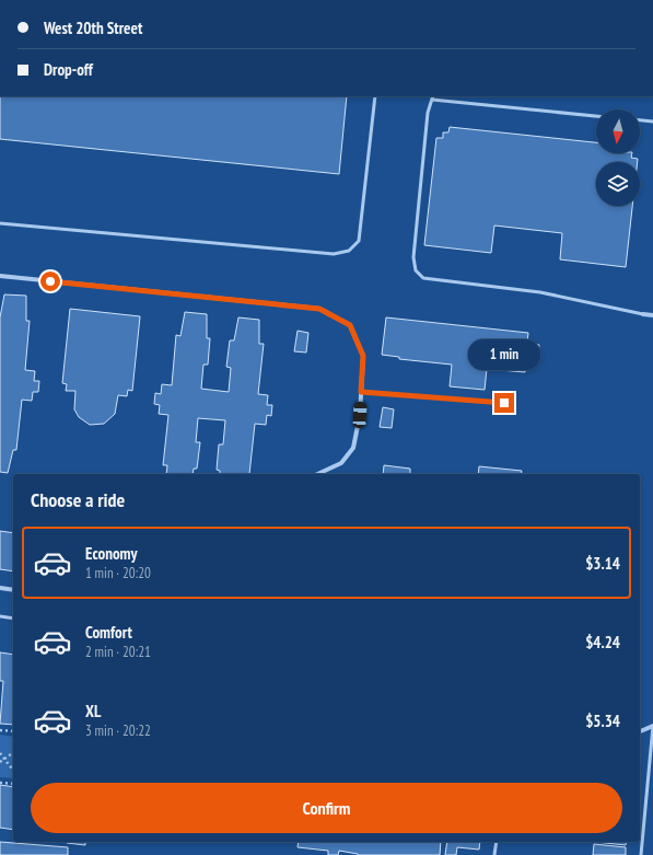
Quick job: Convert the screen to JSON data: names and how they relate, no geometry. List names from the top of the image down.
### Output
{
  "north": "bottom",
  "page": {
    "banner": ["West 20th Street", "Drop-off"],
    "bubble": "1 min",
    "heading": "Choose a ride",
    "list": [
      {
        "name": "Economy",
        "note": "1 min · 20:20",
        "value": "$3.14"
      },
      {
        "name": "Comfort",
        "note": "2 min · 20:21",
        "value": "$4.24"
      },
      {
        "name": "XL",
        "note": "3 min · 20:22",
        "value": "$5.34"
      }
    ],
    "buttons": "Confirm"
  }
}
